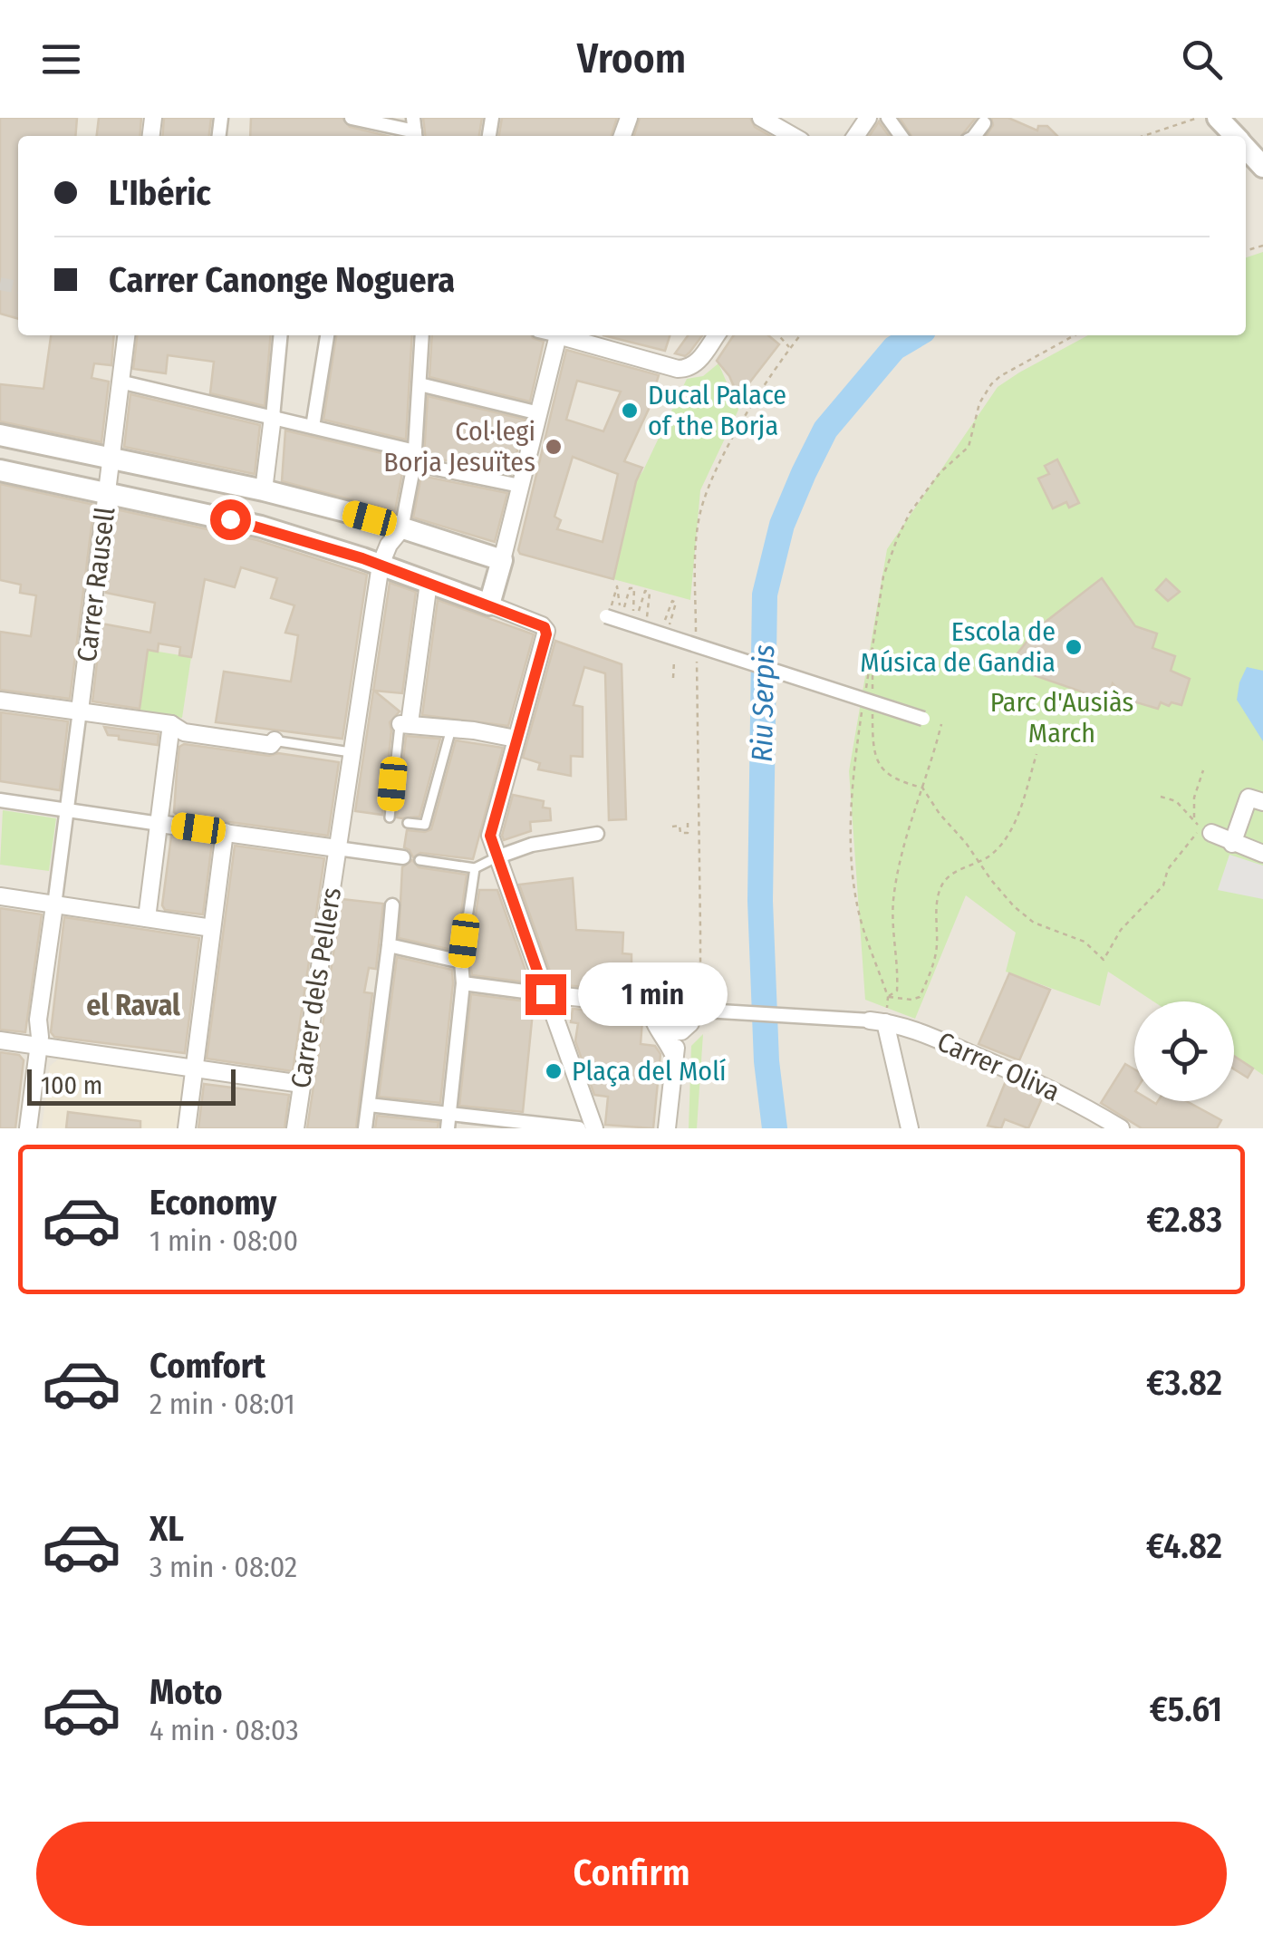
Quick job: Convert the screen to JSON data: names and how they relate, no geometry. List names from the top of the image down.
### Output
{
  "streets": {
    "street": ["Carrer Rausell", "Carrer dels Pellers", "Carrer Oliva"]
  },
  "districts": ["el Raval"],
  "water": ["Riu Serpis"],
  "parks": ["Parc d'Ausiàs March"],
  "places": [
    "Ducal Palace of the Borja",
    "Col·legi Borja Jesuïtes",
    "Escola de Música de Gandia",
    "Plaça del Molí"
  ],
  "scale_bar": "100 m",
  "page": {
    "header": "Vroom",
    "banner": ["L'Ibéric", "Carrer Canonge Noguera"],
    "bubble": "1 min",
    "scale": "100 m",
    "list": [
      {
        "name": "Economy",
        "note": "1 min · 08:00",
        "value": "€2.83"
      },
      {
        "name": "Comfort",
        "note": "2 min · 08:01",
        "value": "€3.82"
      },
      {
        "name": "XL",
        "note": "3 min · 08:02",
        "value": "€4.82"
      },
      {
        "name": "Moto",
        "note": "4 min · 08:03",
        "value": "€5.61"
      }
    ],
    "buttons": "Confirm"
  }
}
